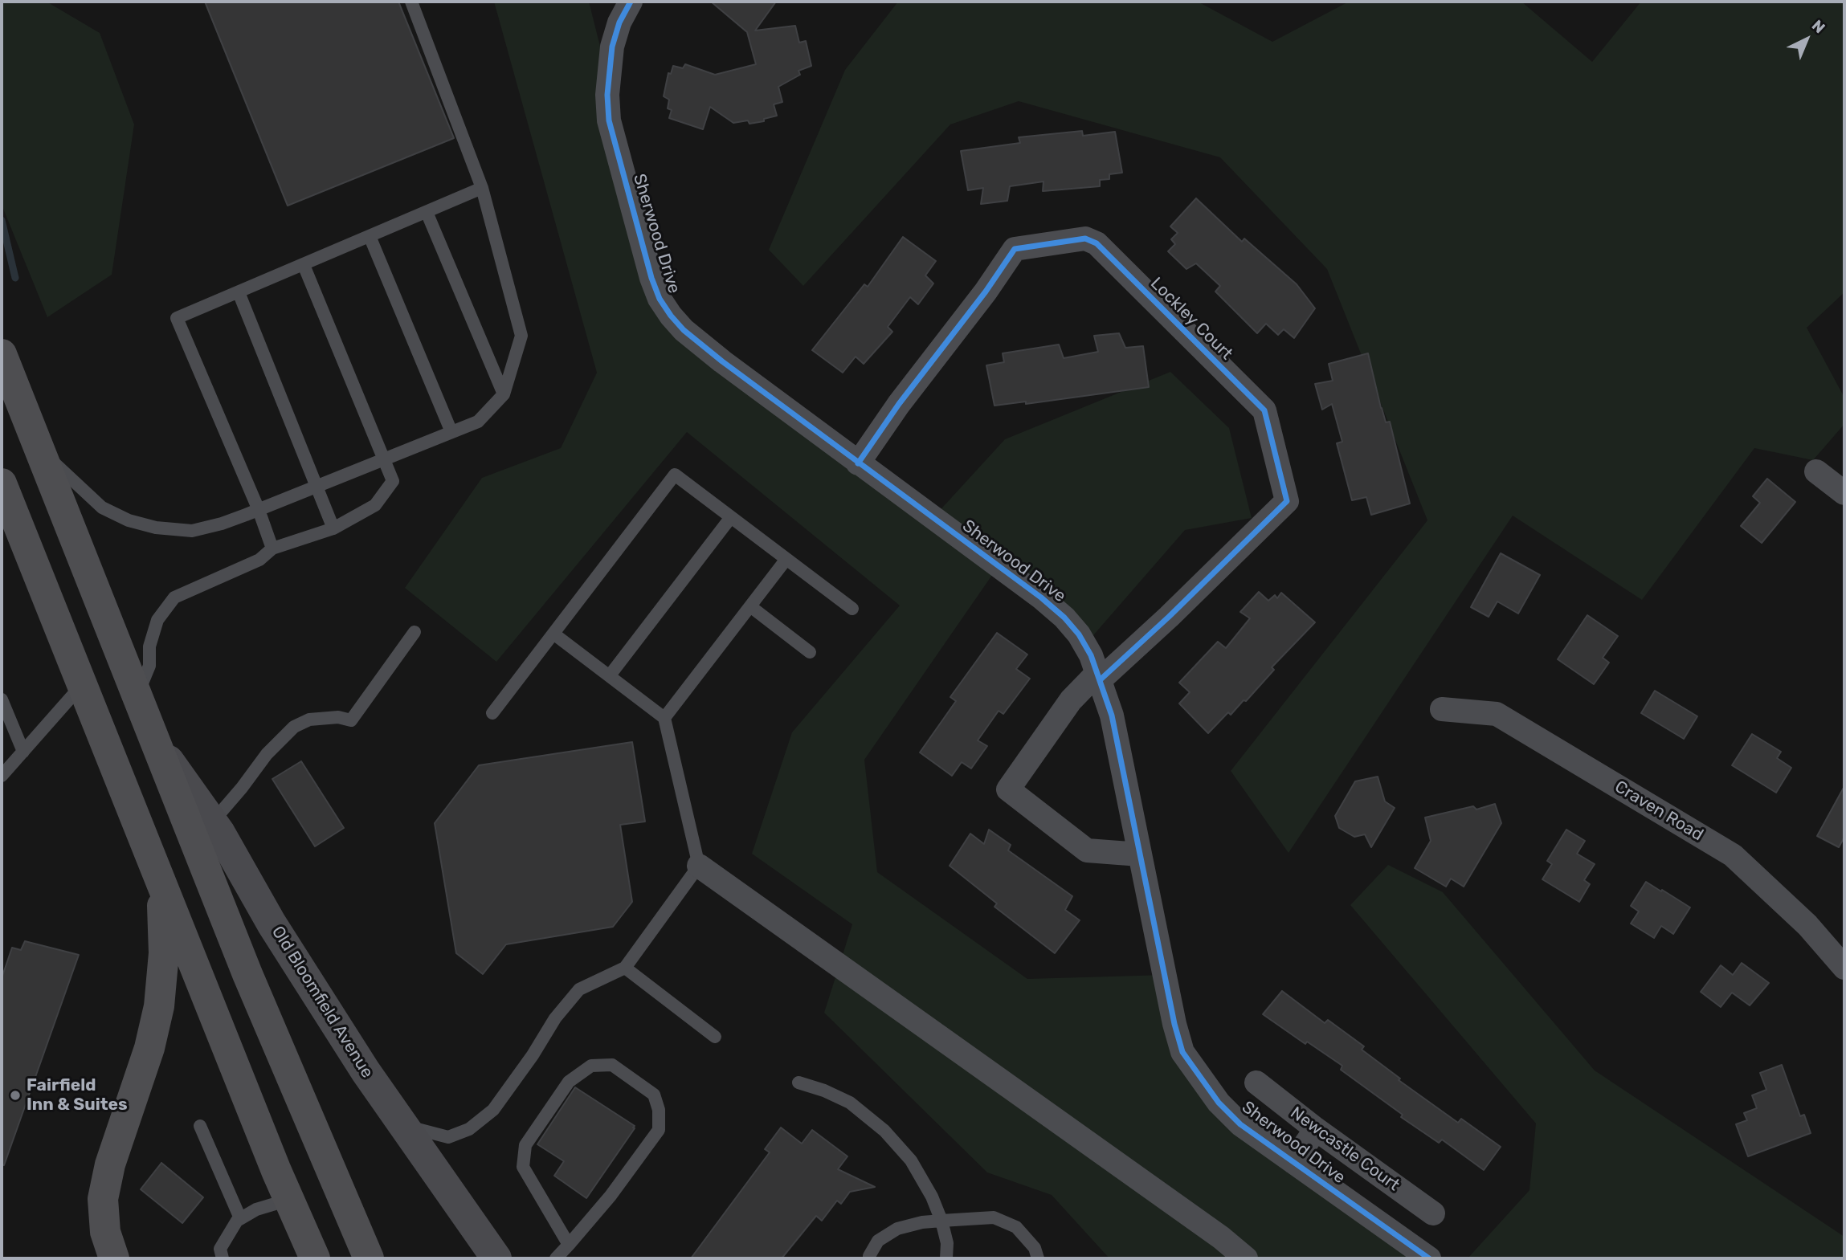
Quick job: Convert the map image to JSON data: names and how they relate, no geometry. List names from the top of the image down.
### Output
{
  "streets": {
    "street": [
      "Sherwood Drive",
      "Lockley Court",
      "Craven Road",
      "Old Bloomfield Avenue",
      "Newcastle Court"
    ]
  },
  "crossings": [
    ["Sherwood Drive", "Lockley Court"]
  ],
  "places": ["Fairfield Inn & Suites"],
  "north": "top right"
}
